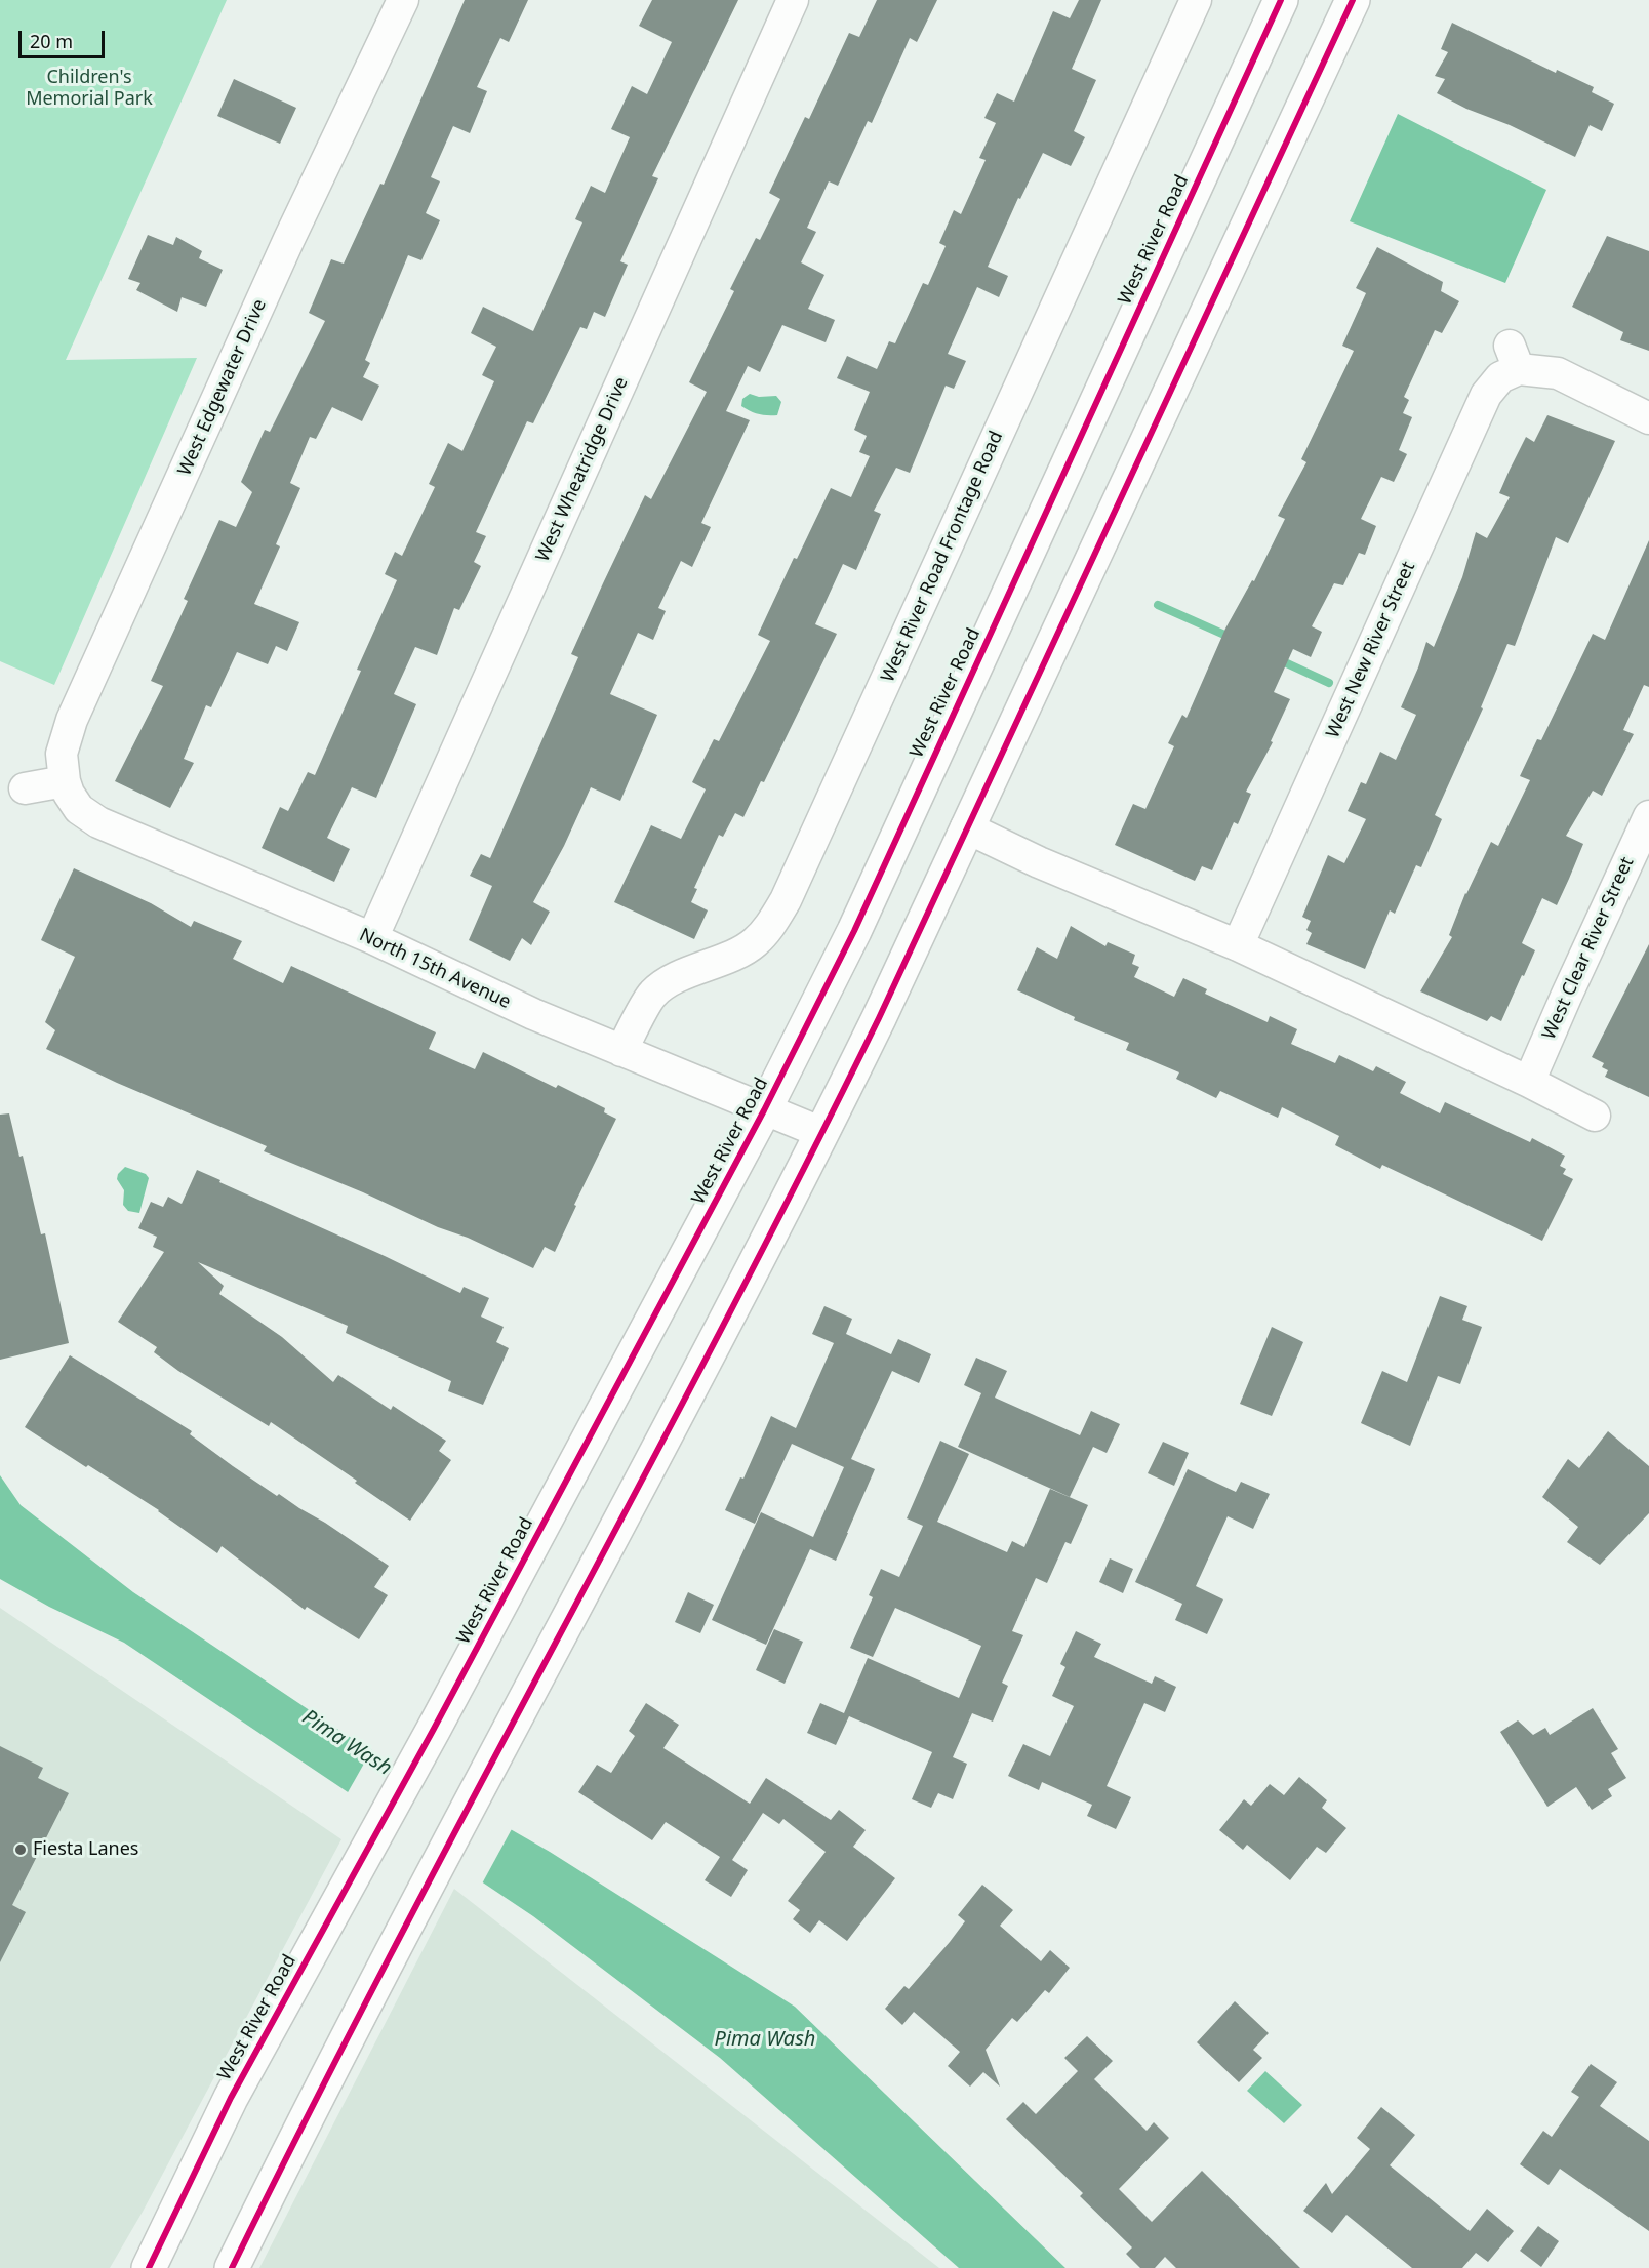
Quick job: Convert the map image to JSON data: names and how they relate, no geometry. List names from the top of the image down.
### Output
{
  "streets": {
    "main road": ["West River Road"],
    "street": [
      "West Edgewater Drive",
      "West Wheatridge Drive",
      "West River Road Frontage Road",
      "West New River Street",
      "West Clear River Street",
      "North 15th Avenue"
    ]
  },
  "crossings": [
    ["West River Road", "North 15th Avenue"],
    ["West Edgewater Drive", "North 15th Avenue"],
    ["West Wheatridge Drive", "North 15th Avenue"],
    ["West River Road Frontage Road", "North 15th Avenue"]
  ],
  "water": ["Pima Wash"],
  "parks": ["Children's Memorial Park"],
  "places": ["Fiesta Lanes"],
  "scale_bar": "20 m"
}
